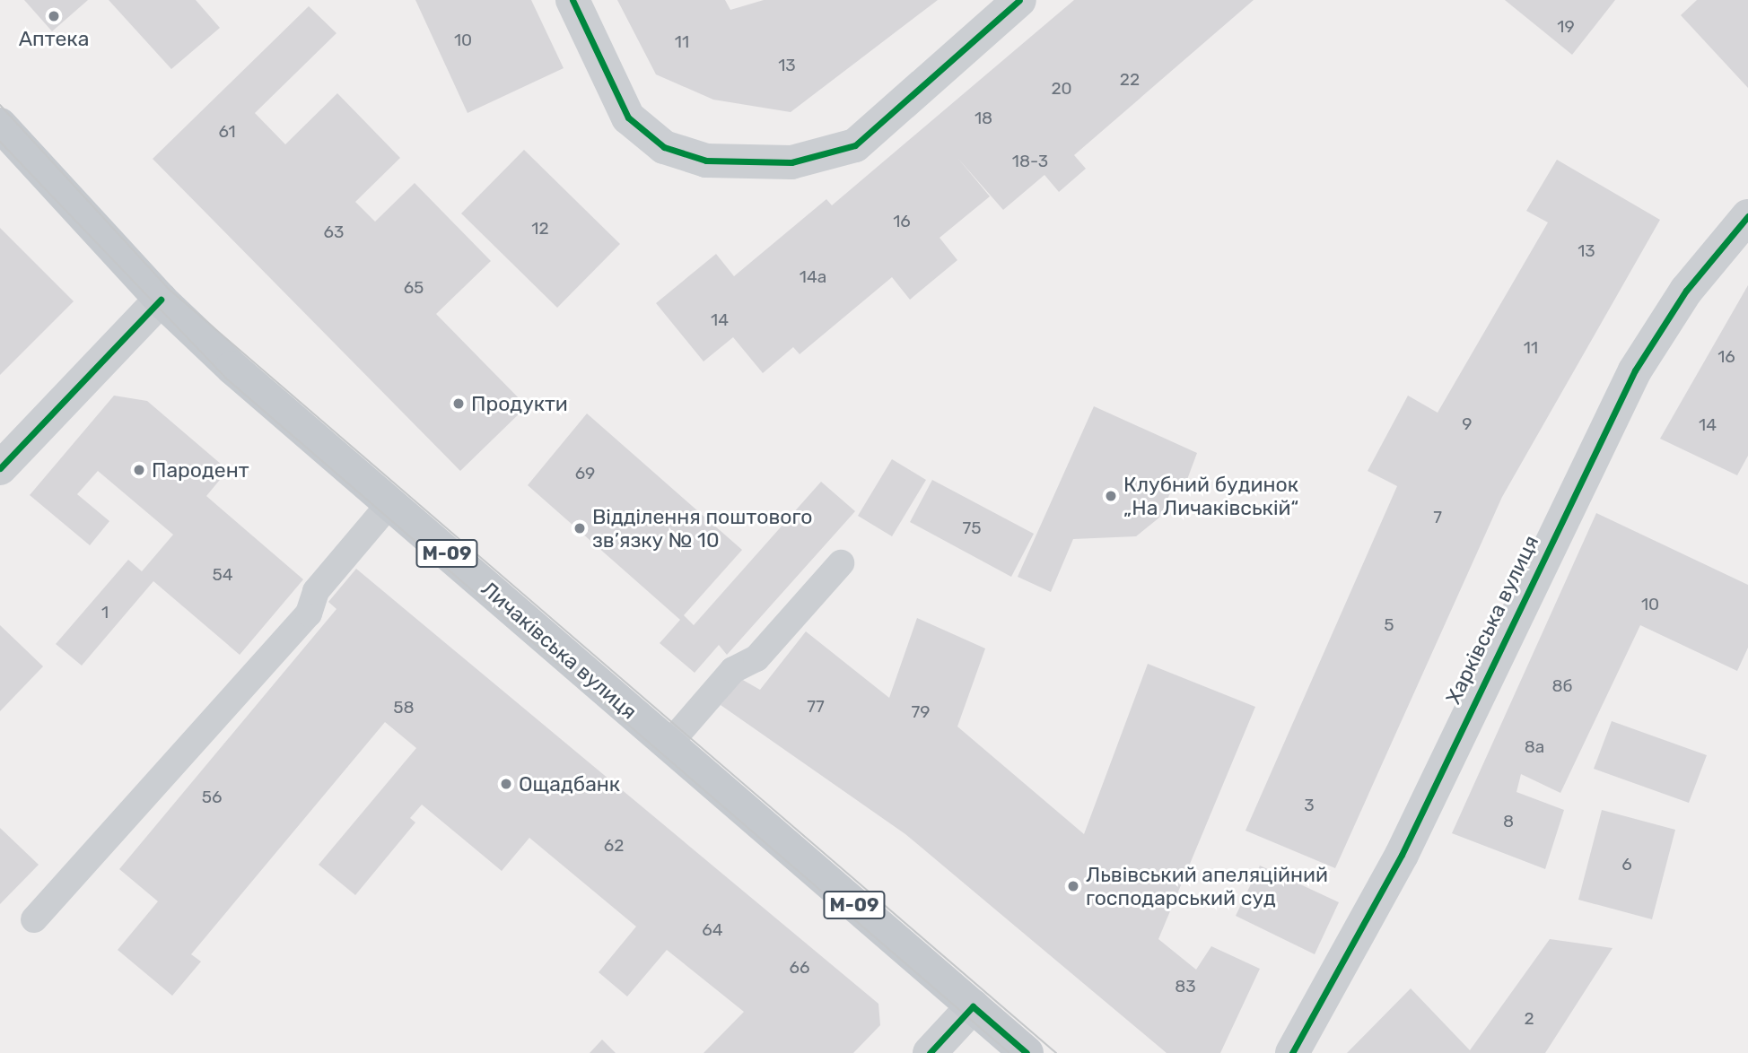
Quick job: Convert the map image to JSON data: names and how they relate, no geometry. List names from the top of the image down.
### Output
{
  "streets": {
    "main road": ["М-09", "Личаківська вулиця"],
    "street": ["Харківська вулиця"]
  },
  "places": [
    "Аптека",
    "Продукти",
    "Пародент",
    "Клубний будинок „На Личаківській“",
    "Відділення поштового зв’язку № 10",
    "Ощадбанк",
    "Львівський апеляційний господарський суд"
  ],
  "house_numbers": [
    "19",
    "10",
    "11",
    "13",
    "22",
    "20",
    "18",
    "61",
    "18-3",
    "16",
    "12",
    "63",
    "13",
    "14а",
    "65",
    "14",
    "11",
    "16",
    "9",
    "14",
    "69",
    "7",
    "75",
    "54",
    "10",
    "1",
    "5",
    "8б",
    "77",
    "58",
    "79",
    "8а",
    "56",
    "3",
    "8",
    "62",
    "6",
    "64",
    "66",
    "83",
    "2"
  ]
}
